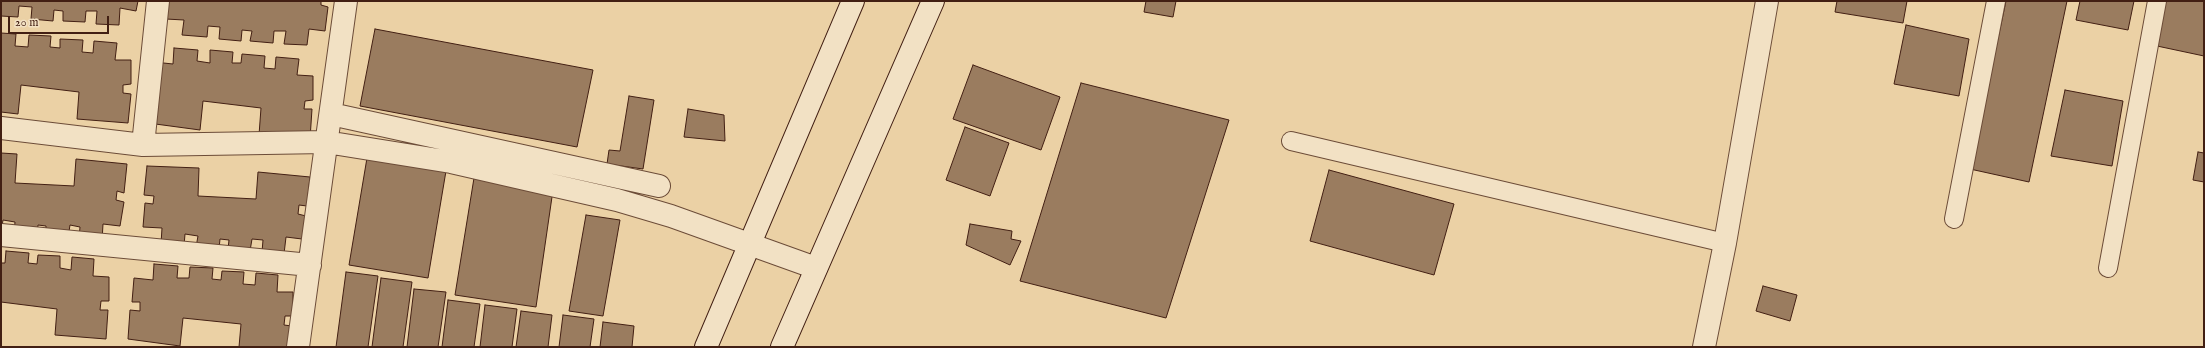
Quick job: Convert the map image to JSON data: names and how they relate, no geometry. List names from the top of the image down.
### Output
{
  "scale_bar": "20 m"
}
